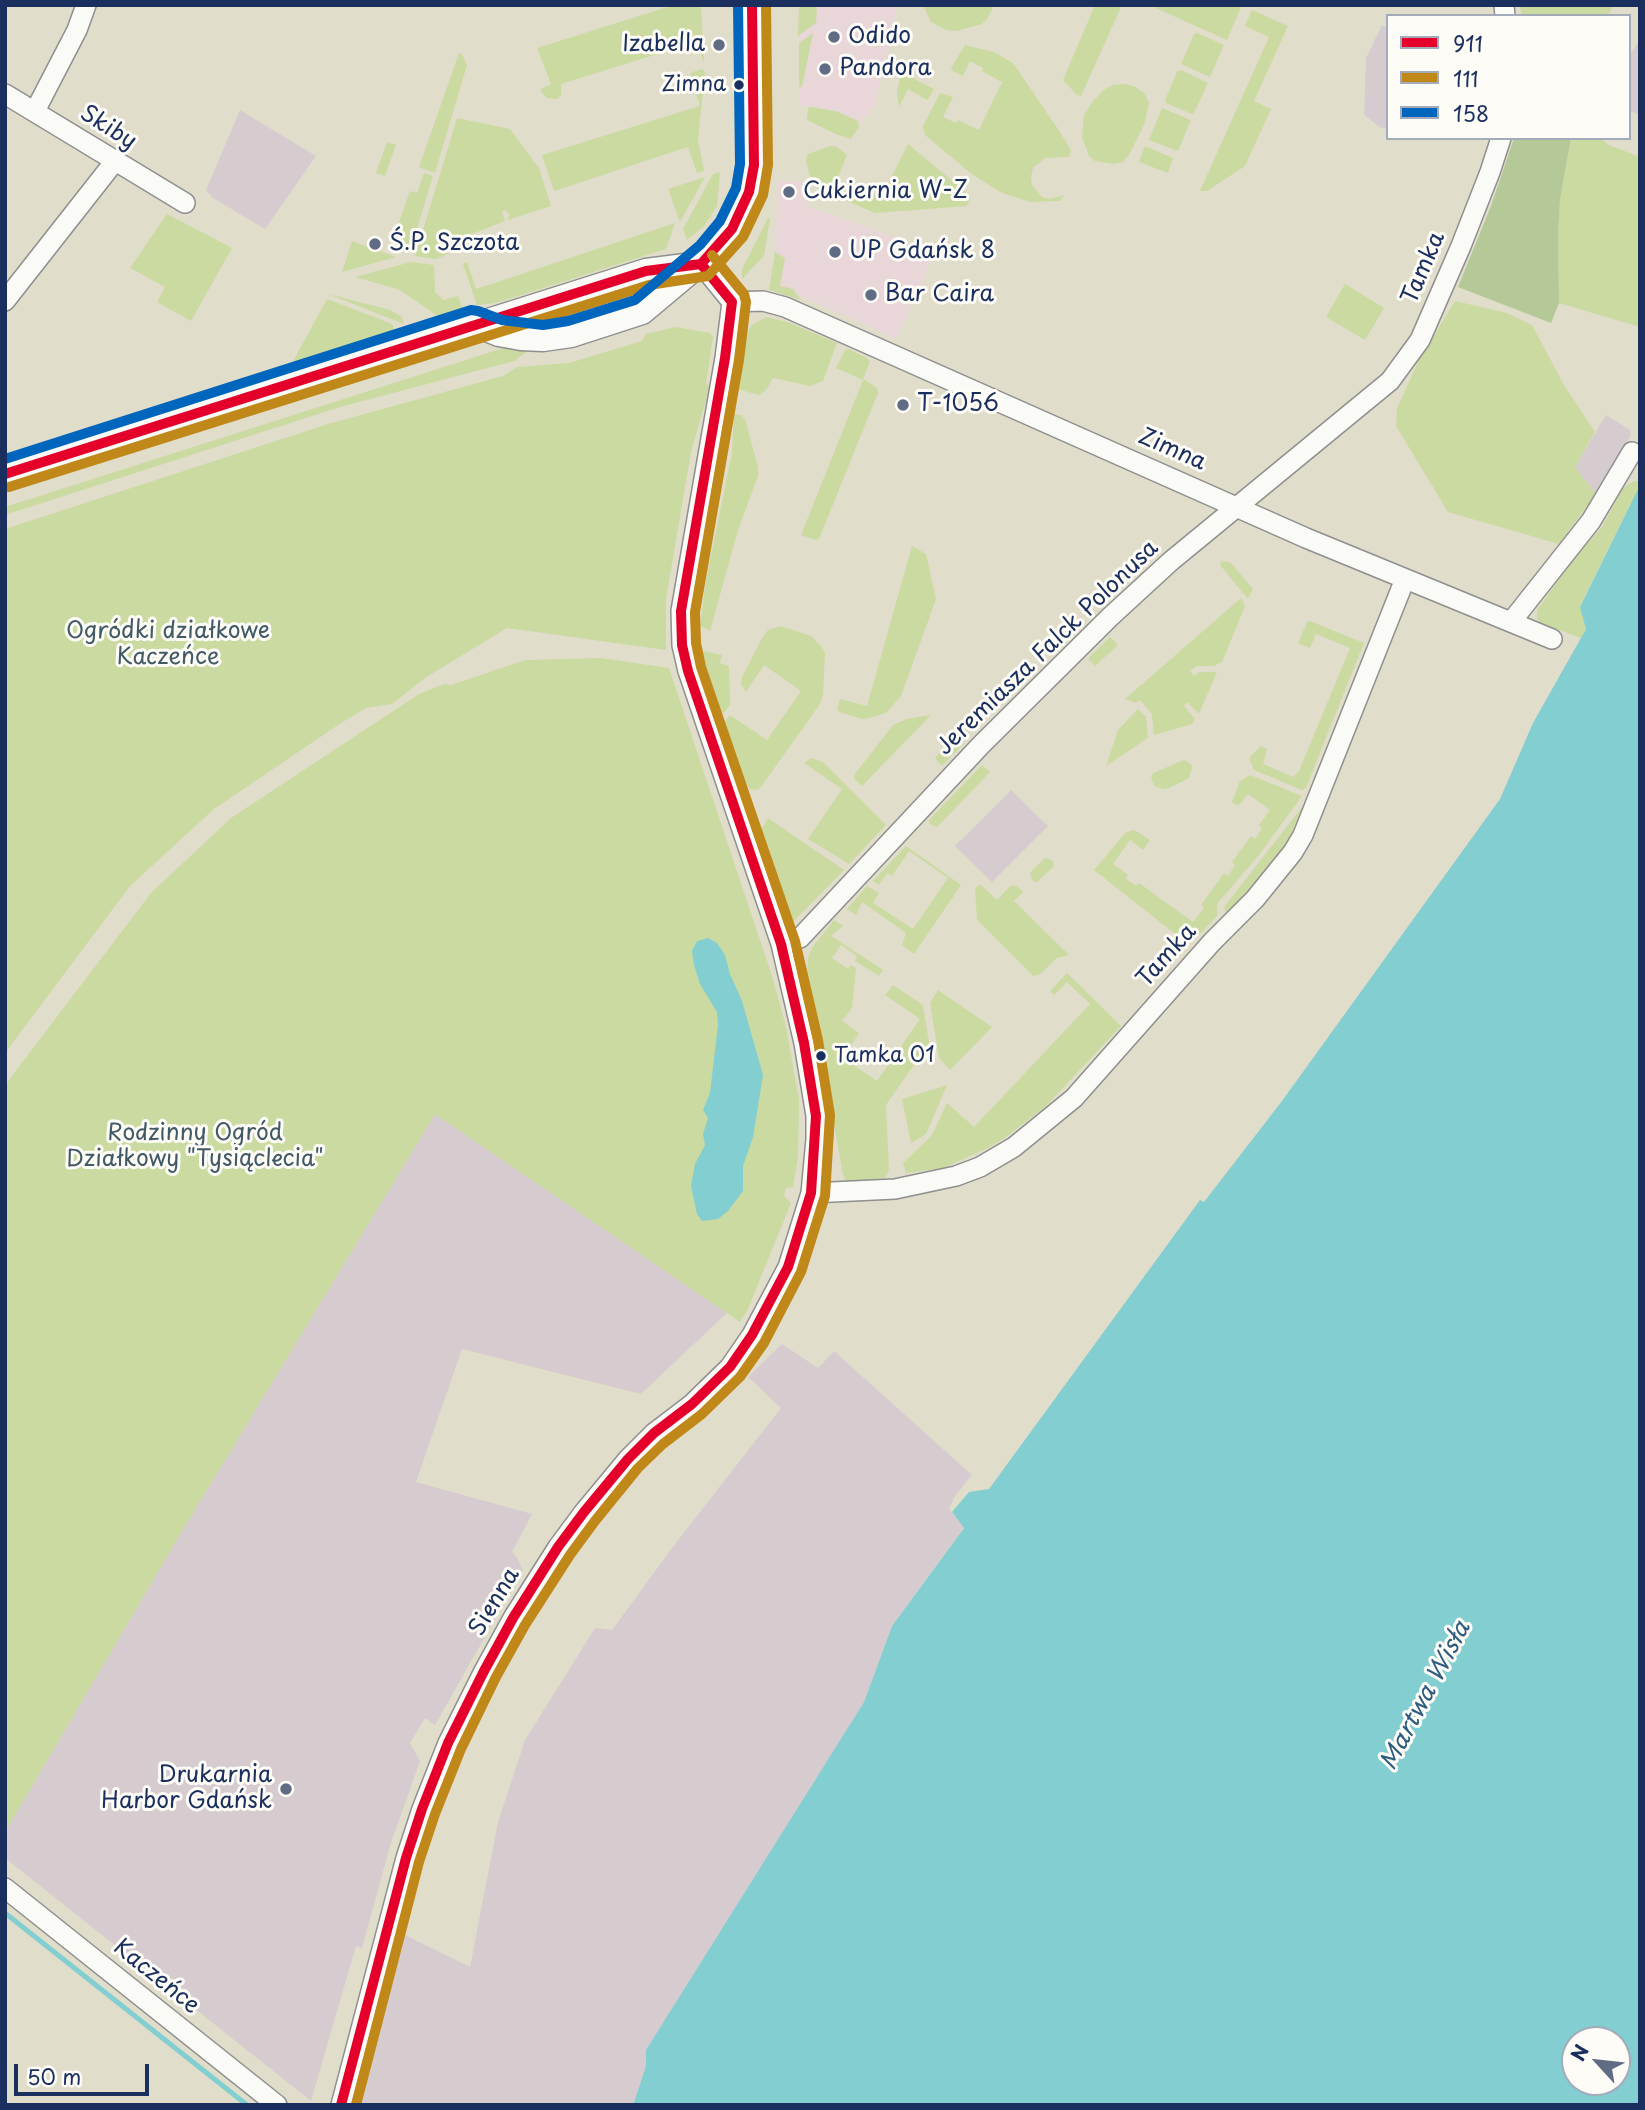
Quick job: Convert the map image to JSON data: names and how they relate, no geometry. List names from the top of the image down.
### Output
{
  "streets": {
    "street": [
      "Skiby",
      "Tamka",
      "Zimna",
      "Jeremiasza Falck Polonusa",
      "Sienna",
      "Kaczeńce"
    ]
  },
  "crossings": [
    ["Tamka", "Zimna"],
    ["Tamka", "Jeremiasza Falck Polonusa"],
    ["Tamka", "Sienna"],
    ["Zimna", "Jeremiasza Falck Polonusa"],
    ["Zimna", "Sienna"],
    ["Jeremiasza Falck Polonusa", "Sienna"]
  ],
  "water": ["Martwa Wisła"],
  "parks": ["Ogródki działkowe Kaczeńce", "Rodzinny Ogród Działkowy \"Tysiąclecia\""],
  "places": [
    "Odido",
    "Izabella",
    "Pandora",
    "Zimna",
    "Cukiernia W-Z",
    "Ś.P. Szczota",
    "UP Gdańsk 8",
    "Bar Caira",
    "T-1056",
    "Tamka 01",
    "Drukarnia Harbor Gdańsk"
  ],
  "lines": ["transit line 911", "transit line 111", "transit line 158"],
  "legend": ["911", "111", "158"],
  "scale_bar": "50 m",
  "north": "top left"
}
